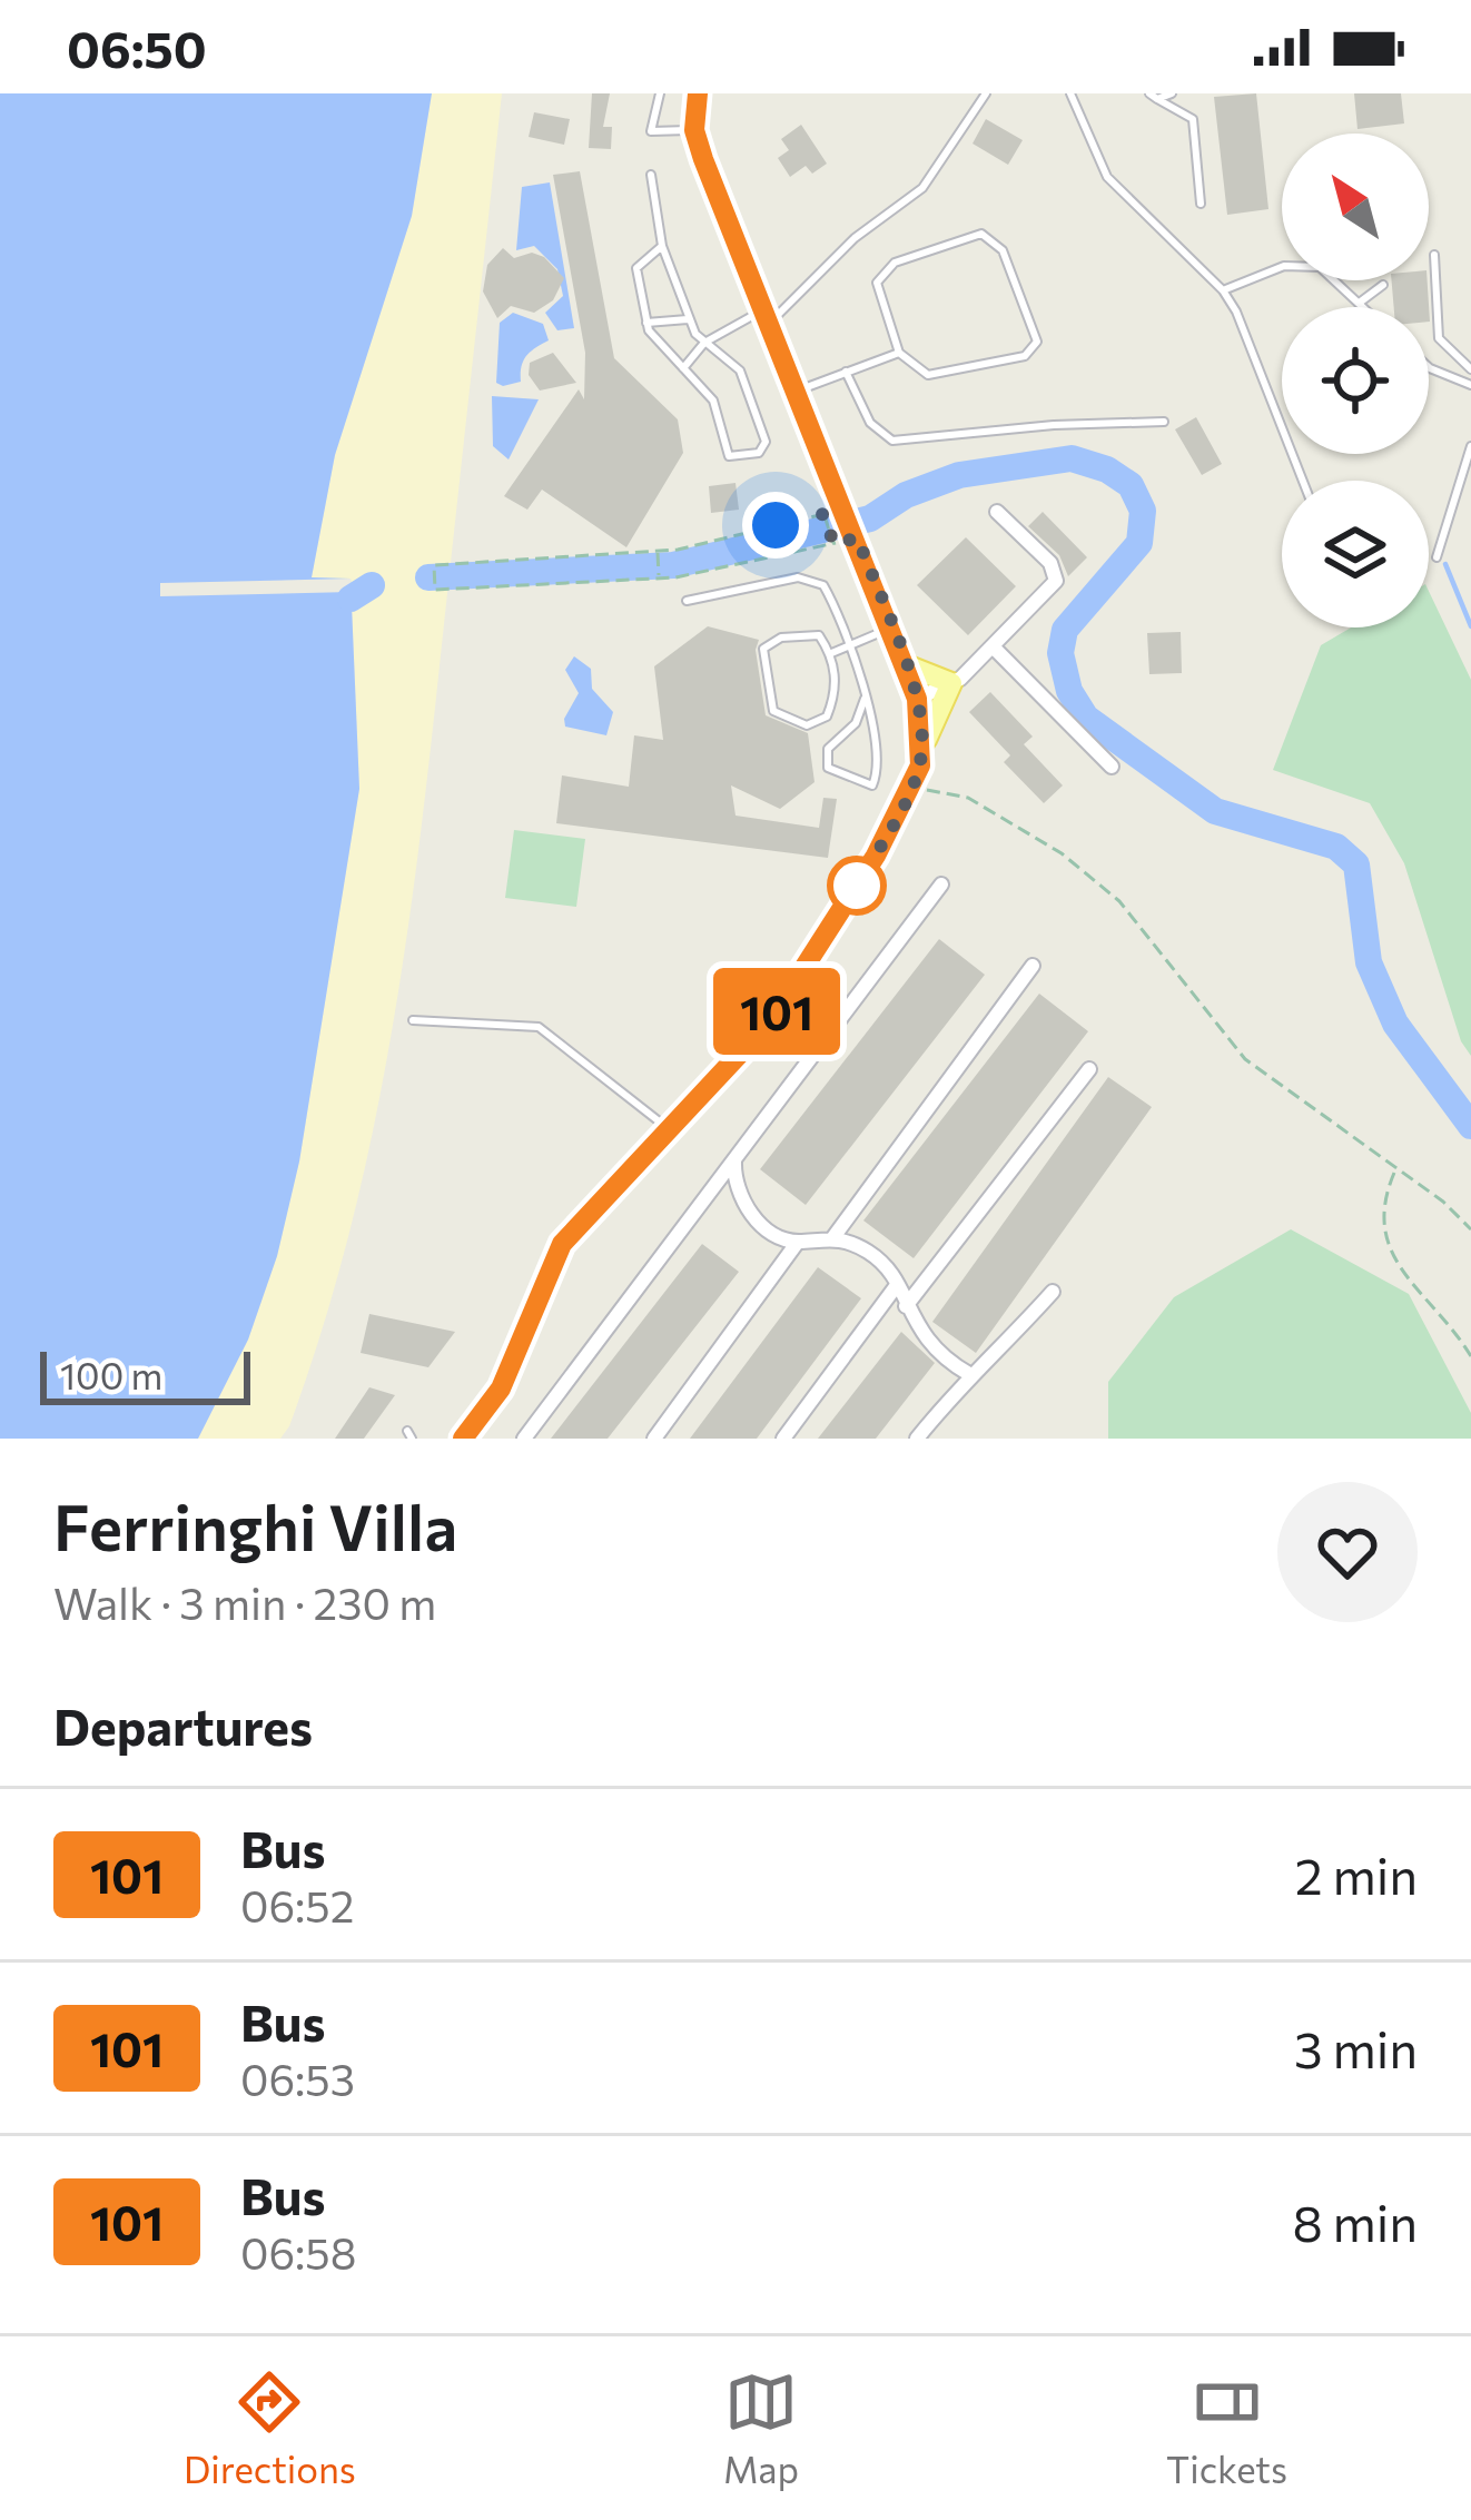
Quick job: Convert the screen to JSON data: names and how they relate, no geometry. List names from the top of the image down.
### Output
{
  "lines": ["bus line 101"],
  "scale_bar": "100 m",
  "north": "top left",
  "page": {
    "status": "06:50",
    "on_map": "101",
    "scale": "100 m",
    "heading": [
      ["Ferringhi Villa", "Walk · 3 min · 230 m"],
      "Departures"
    ],
    "list": [
      {
        "mark": "101",
        "name": "Bus",
        "note": "06:52",
        "value": "2 min"
      },
      {
        "mark": "101",
        "name": "Bus",
        "note": "06:53",
        "value": "3 min"
      },
      {
        "mark": "101",
        "name": "Bus",
        "note": "06:58",
        "value": "8 min"
      }
    ],
    "tabs": ["Directions", "Map", "Tickets"]
  }
}
